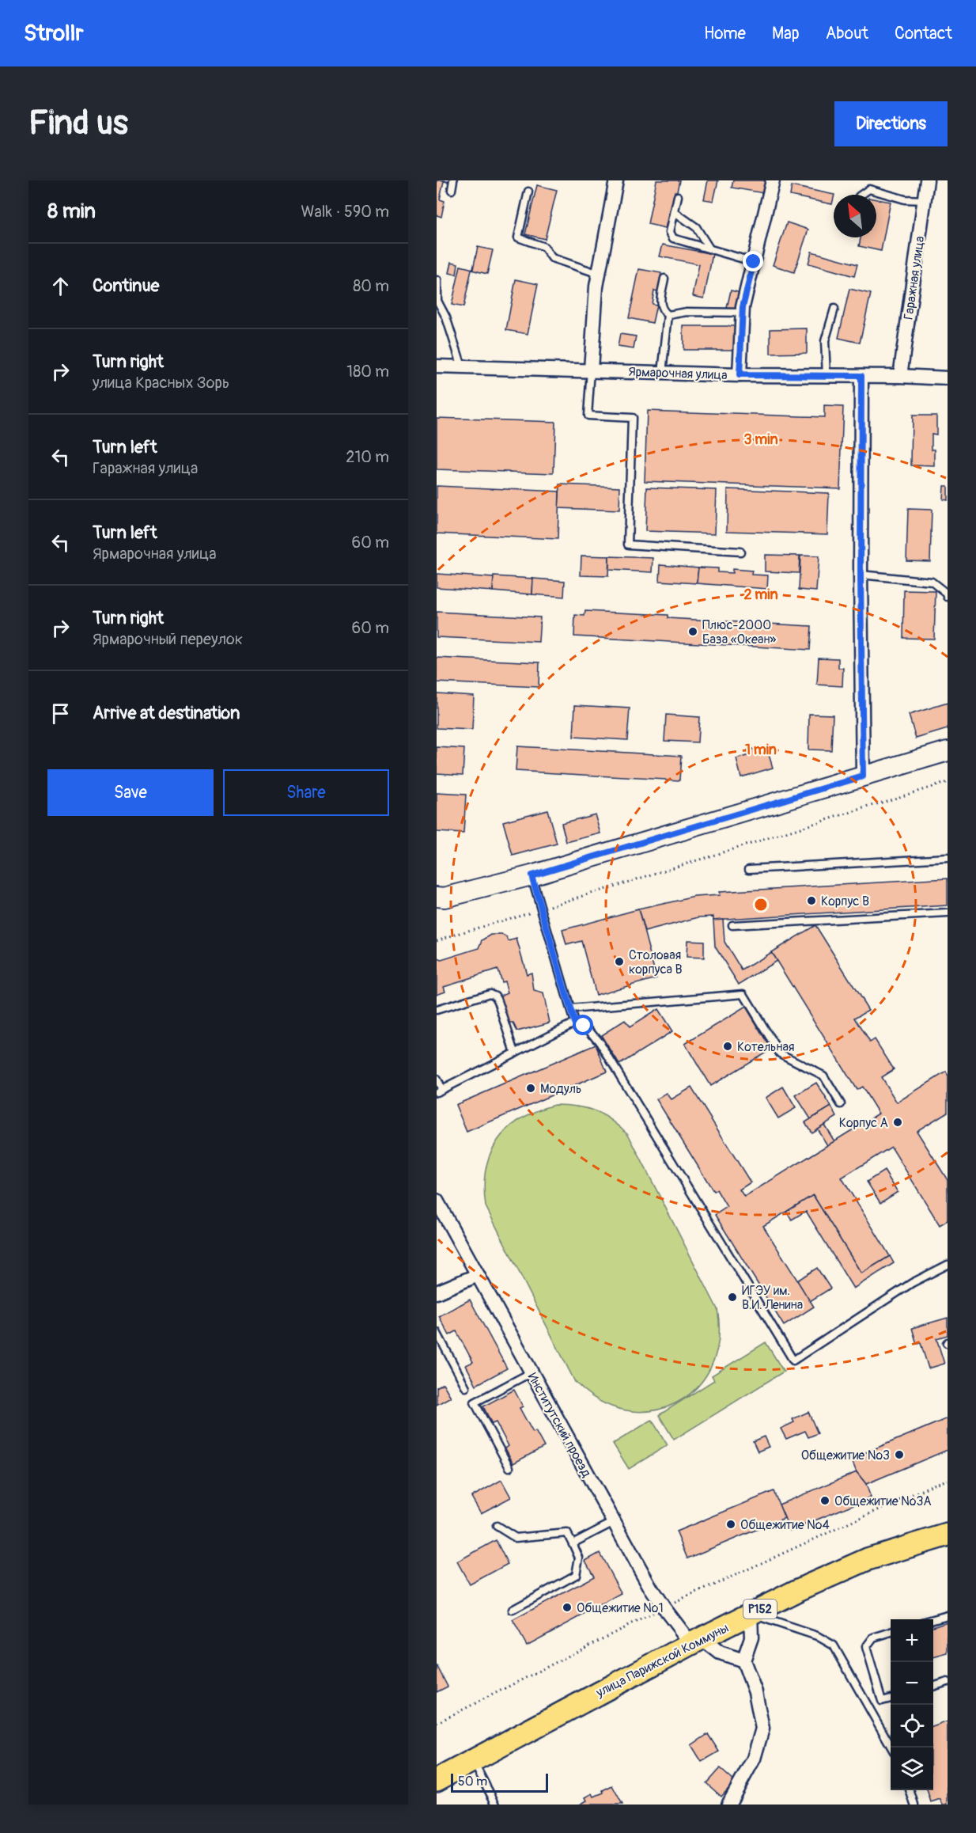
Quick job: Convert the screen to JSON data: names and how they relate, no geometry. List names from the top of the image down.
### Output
{
  "streets": {
    "main road": ["Р152", "улица Парижской Коммуны"],
    "street": ["Гаражная улица", "Ярмарочная улица", "Институтский проезд"]
  },
  "crossings": [
    ["Гаражная улица", "Ярмарочная улица"],
    ["Институтский проезд", "улица Парижской Коммуны"]
  ],
  "places": [
    "Плюс-2000 База «Океан»",
    "Корпус В",
    "Столовая корпуса В",
    "Котельная",
    "Модуль",
    "Корпус А",
    "ИГЭУ им. В.И. Ленина",
    "Общежитие №3",
    "Общежитие №3А",
    "Общежитие №4",
    "Общежитие №1"
  ],
  "scale_bar": "50 m",
  "north": "top left",
  "page": {
    "header": "Strollr",
    "nav": [
      "Home",
      "Map",
      "About",
      "Contact"
    ],
    "buttons": [
      "Directions",
      ["Save", "Share"]
    ],
    "title": "Find us",
    "heading": ["8 min", "Walk · 590 m"],
    "list": [
      ["Continue", "80 m"],
      ["Turn right", "улица Красных Зорь", "180 m"],
      ["Turn left", "Гаражная улица", "210 m"],
      ["Turn left", "Ярмарочная улица", "60 m"],
      ["Turn right", "Ярмарочный переулок", "60 m"],
      "Arrive at destination"
    ],
    "map_buttons": ["+", "−"],
    "scale": "50 m"
  },
  "rings": ["3 min", "2 min", "1 min"]
}
